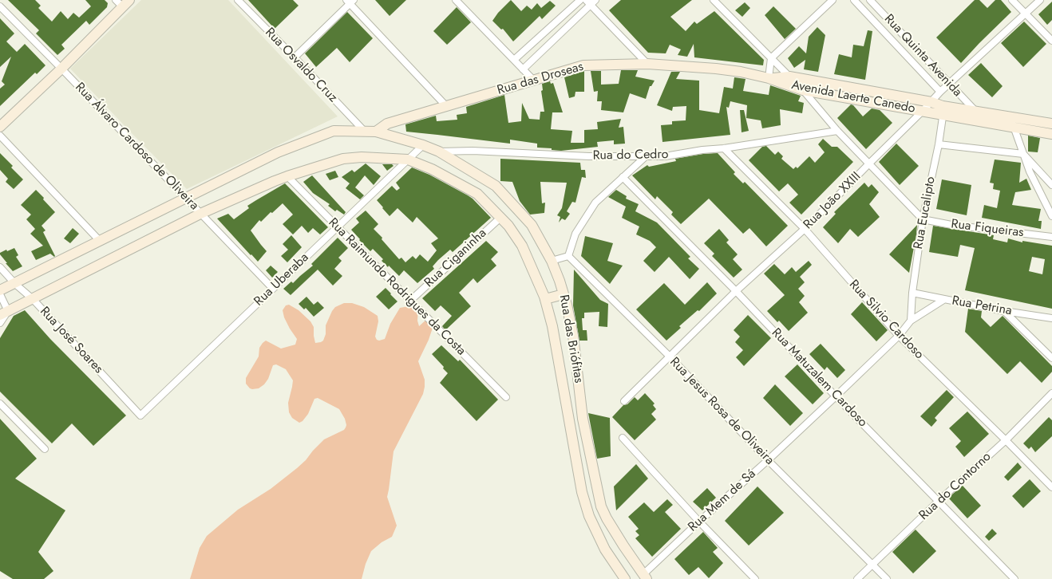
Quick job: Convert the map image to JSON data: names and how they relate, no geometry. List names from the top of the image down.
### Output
{
  "streets": {
    "street": [
      "Rua Quinta Avenida",
      "Rua Osvaldo Cruz",
      "Rua das Droseas",
      "Avenida Laerte Canedo",
      "Rua Álvaro Cardoso de Oliveira",
      "Rua do Cedro",
      "Rua João XXIII",
      "Rua Eucalipto",
      "Rua Fiqueiras",
      "Rua Ciganinha",
      "Rua Uberaba",
      "Rua Raimundo Rodrigues da Costa",
      "Rua Petrina",
      "Rua Silvio Cardoso",
      "Rua das Briófitas",
      "Rua José Soares",
      "Rua Matuzalem Cardoso",
      "Rua Jesus Rosa de Oliveira",
      "Rua do Contorno",
      "Rua Mem de Sá"
    ]
  },
  "crossings": [
    ["Rua Quinta Avenida", "Avenida Laerte Canedo"],
    ["Rua Quinta Avenida", "Rua João XXIII"],
    ["Rua Osvaldo Cruz", "Rua do Cedro"],
    ["Rua das Droseas", "Avenida Laerte Canedo"],
    ["Rua das Droseas", "Rua do Cedro"],
    ["Avenida Laerte Canedo", "Rua João XXIII"],
    ["Avenida Laerte Canedo", "Rua Eucalipto"],
    ["Rua Álvaro Cardoso de Oliveira", "Rua do Cedro"],
    ["Rua Álvaro Cardoso de Oliveira", "Rua Uberaba"],
    ["Rua Álvaro Cardoso de Oliveira", "Rua das Briófitas"],
    ["Rua do Cedro", "Rua Uberaba"],
    ["Rua do Cedro", "Rua Silvio Cardoso"],
    ["Rua do Cedro", "Rua das Briófitas"],
    ["Rua do Cedro", "Rua José Soares"],
    ["Rua João XXIII", "Rua Silvio Cardoso"],
    ["Rua João XXIII", "Rua Matuzalem Cardoso"],
    ["Rua João XXIII", "Rua Jesus Rosa de Oliveira"],
    ["Rua Eucalipto", "Rua Fiqueiras"],
    ["Rua Eucalipto", "Rua Petrina"],
    ["Rua Eucalipto", "Rua Mem de Sá"],
    ["Rua Ciganinha", "Rua Raimundo Rodrigues da Costa"],
    ["Rua Ciganinha", "Rua das Briófitas"],
    ["Rua Uberaba", "Rua Raimundo Rodrigues da Costa"],
    ["Rua Uberaba", "Rua das Briófitas"],
    ["Rua Uberaba", "Rua José Soares"],
    ["Rua Raimundo Rodrigues da Costa", "Rua das Briófitas"],
    ["Rua Petrina", "Rua Mem de Sá"],
    ["Rua Silvio Cardoso", "Rua do Contorno"],
    ["Rua Silvio Cardoso", "Rua Mem de Sá"],
    ["Rua das Briófitas", "Rua José Soares"],
    ["Rua das Briófitas", "Rua Mem de Sá"],
    ["Rua Matuzalem Cardoso", "Rua do Contorno"],
    ["Rua Matuzalem Cardoso", "Rua Mem de Sá"],
    ["Rua Jesus Rosa de Oliveira", "Rua do Contorno"],
    ["Rua Jesus Rosa de Oliveira", "Rua Mem de Sá"]
  ]
}
